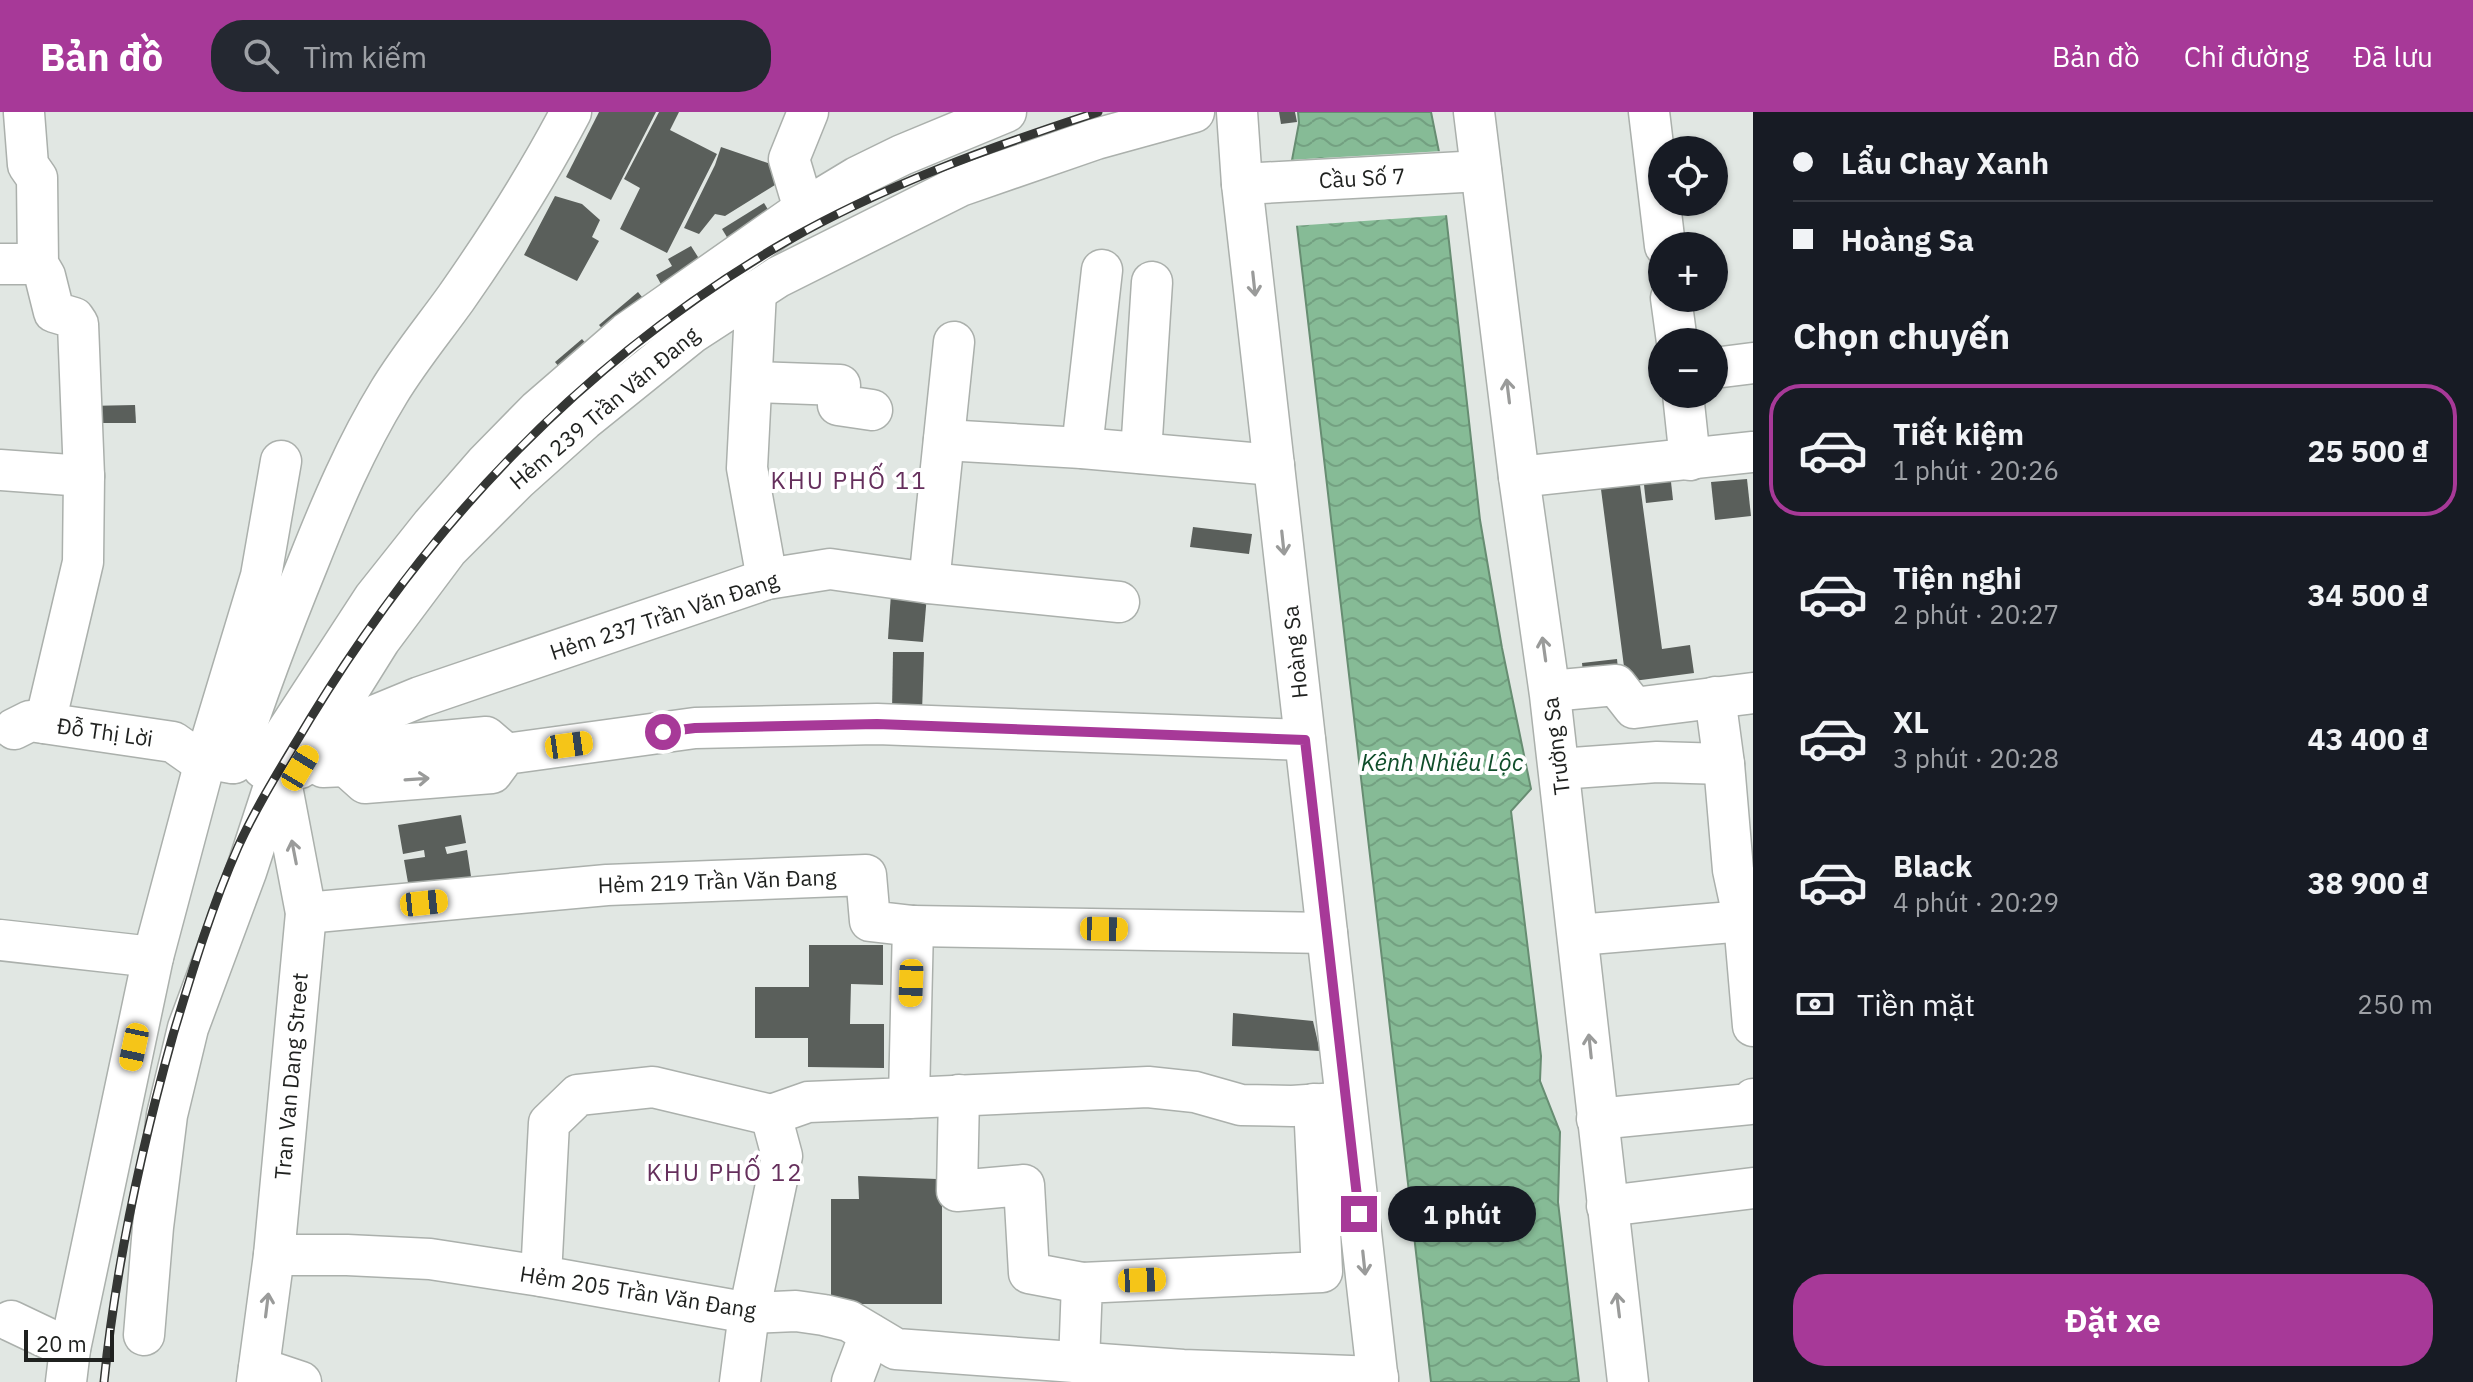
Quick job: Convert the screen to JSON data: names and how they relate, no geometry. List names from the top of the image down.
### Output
{
  "streets": {
    "street": [
      "Cầu Số 7",
      "Hẻm 239 Trần Văn Đang",
      "Hẻm 237 Trần Văn Đang",
      "Hoàng Sa",
      "Đỗ Thị Lời",
      "Trường Sa",
      "Hẻm 219 Trần Văn Ðang",
      "Tran Van Dang Street",
      "Hẻm 205 Trần Văn Ðang"
    ]
  },
  "crossings": [
    ["Cầu Số 7", "Hoàng Sa"],
    ["Cầu Số 7", "Trường Sa"],
    ["Hẻm 239 Trần Văn Đang", "Hẻm 237 Trần Văn Đang"],
    ["Hẻm 239 Trần Văn Đang", "Đỗ Thị Lời"],
    ["Hẻm 239 Trần Văn Đang", "Tran Van Dang Street"],
    ["Hẻm 237 Trần Văn Đang", "Đỗ Thị Lời"],
    ["Hẻm 237 Trần Văn Đang", "Tran Van Dang Street"],
    ["Hoàng Sa", "Đỗ Thị Lời"],
    ["Hoàng Sa", "Hẻm 219 Trần Văn Ðang"],
    ["Hoàng Sa", "Hẻm 205 Trần Văn Ðang"],
    ["Đỗ Thị Lời", "Tran Van Dang Street"],
    ["Hẻm 219 Trần Văn Ðang", "Tran Van Dang Street"],
    ["Tran Van Dang Street", "Hẻm 205 Trần Văn Ðang"]
  ],
  "districts": ["KHU PHỐ 11", "KHU PHỐ 12"],
  "water": ["Kênh Nhiêu Lộc"],
  "scale_bar": "20 m",
  "page": {
    "header": "Bản đồ",
    "search": "Tìm kiếm",
    "nav": ["Bản đồ", "Chỉ đường", "Đã lưu"],
    "banner": ["Lẩu Chay Xanh", "Hoàng Sa"],
    "map_buttons": ["+", "−"],
    "heading": "Chọn chuyến",
    "list": [
      {
        "name": "Tiết kiệm",
        "note": "1 phút · 20:26",
        "value": "25 500 ₫"
      },
      {
        "name": "Tiện nghi",
        "note": "2 phút · 20:27",
        "value": "34 500 ₫"
      },
      {
        "name": "XL",
        "note": "3 phút · 20:28",
        "value": "43 400 ₫"
      },
      {
        "name": "Black",
        "note": "4 phút · 20:29",
        "value": "38 900 ₫"
      }
    ],
    "pay": ["Tiền mặt", "250 m"],
    "bubble": "1 phút",
    "buttons": "Đặt xe",
    "scale": "20 m"
  }
}
